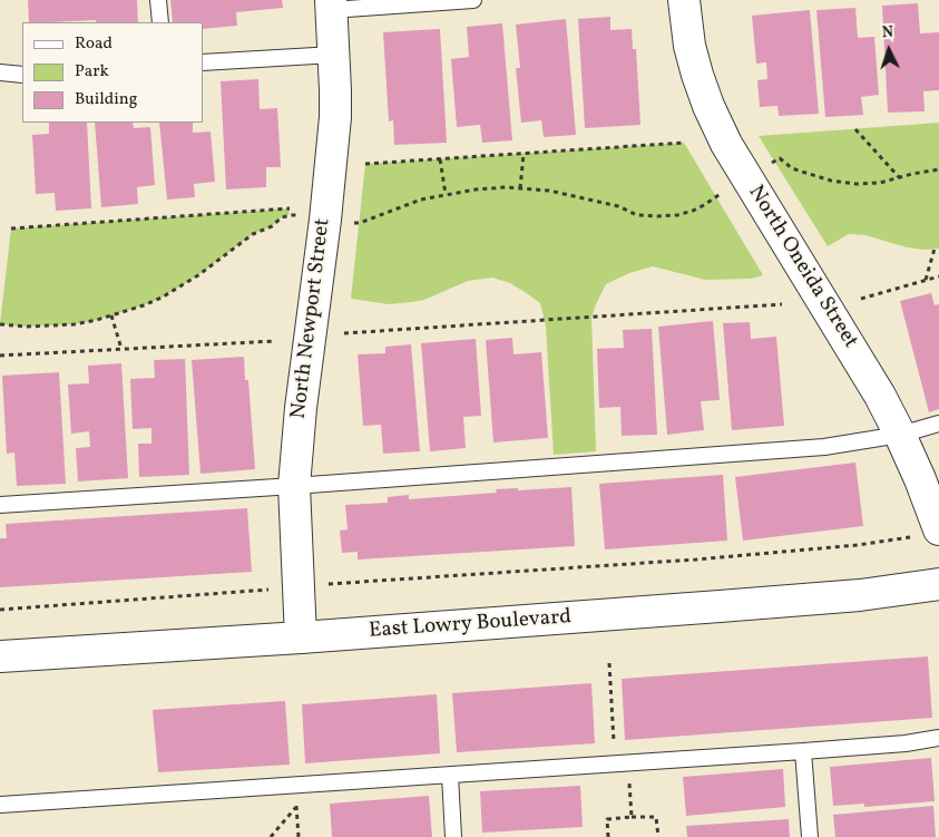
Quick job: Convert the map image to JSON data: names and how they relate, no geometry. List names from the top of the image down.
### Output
{
  "streets": {
    "street": ["North Oneida Street", "North Newport Street", "East Lowry Boulevard"]
  },
  "crossings": [
    ["North Newport Street", "East Lowry Boulevard"]
  ],
  "legend": ["Road", "Park", "Building"],
  "north": "top"
}
